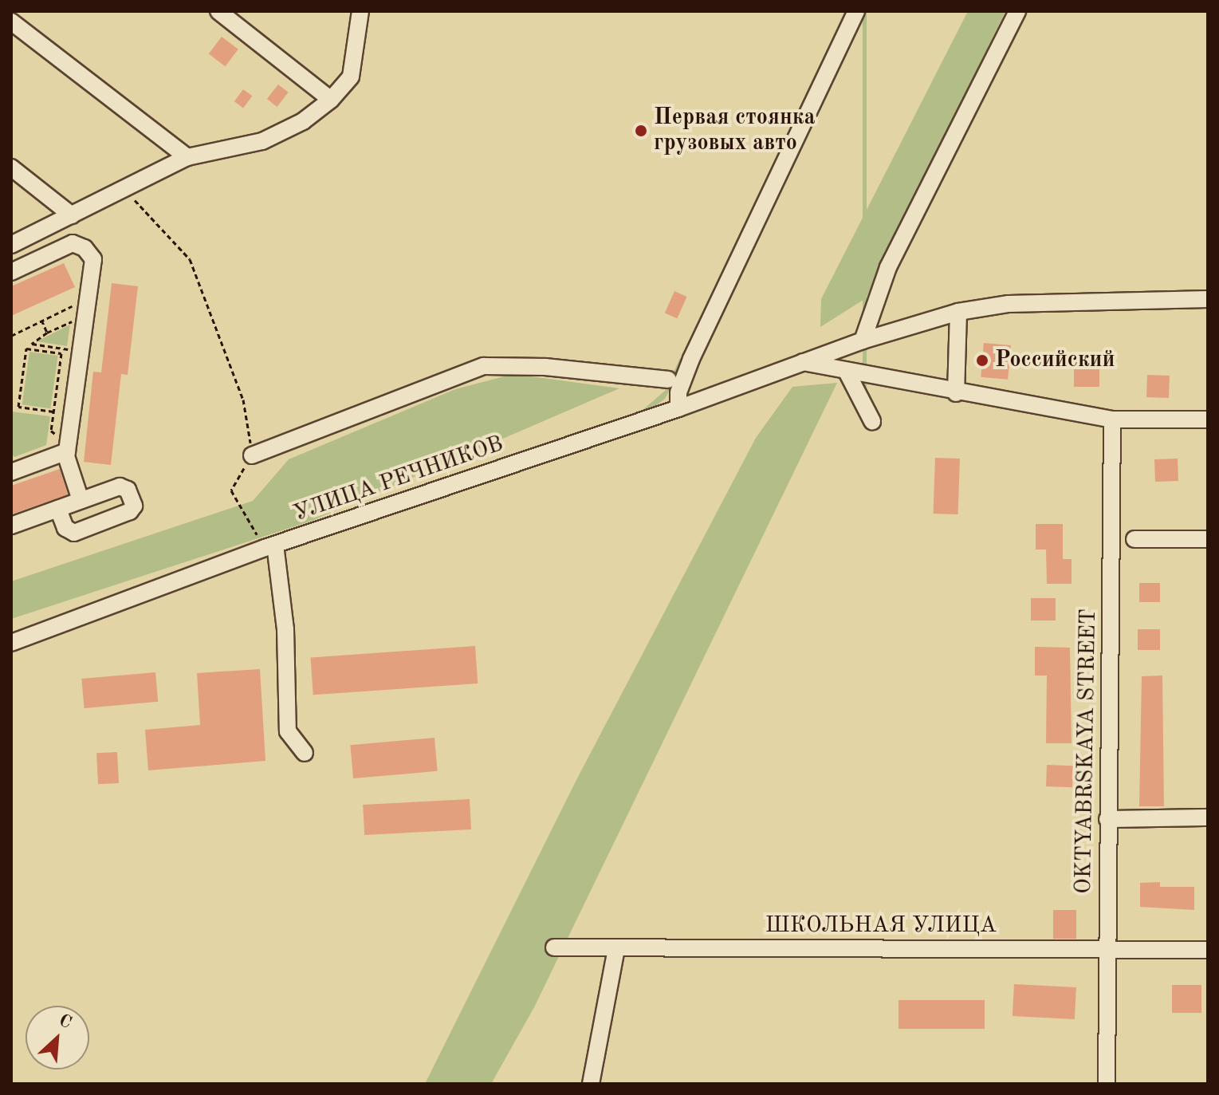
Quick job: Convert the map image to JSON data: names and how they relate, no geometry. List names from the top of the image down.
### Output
{
  "streets": {
    "street": ["УЛИЦА РЕЧНИКОВ", "OKTYABRSKAYA STREET", "ШКОЛЬНАЯ УЛИЦА"]
  },
  "crossings": [
    ["OKTYABRSKAYA STREET", "ШКОЛЬНАЯ УЛИЦА"]
  ],
  "places": ["Первая стоянка грузовых авто", "Российский"],
  "north": "top right"
}
